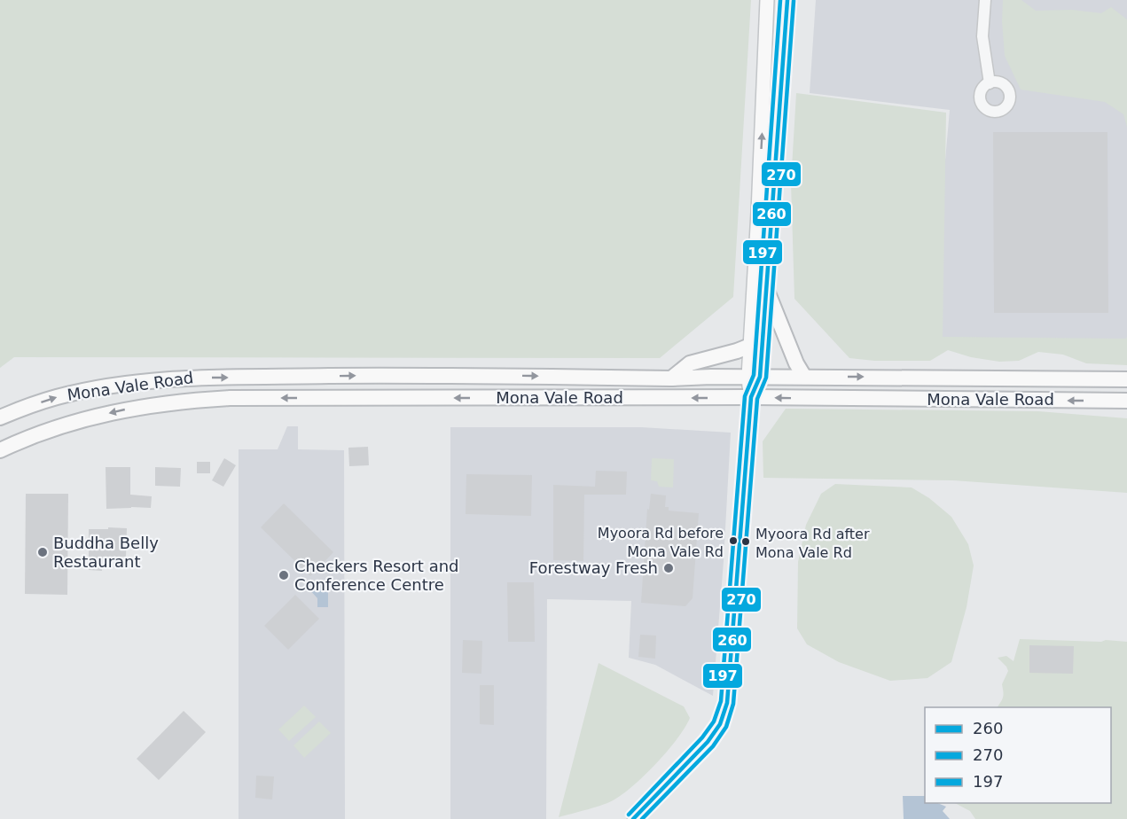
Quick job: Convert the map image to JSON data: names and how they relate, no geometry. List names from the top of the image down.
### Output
{
  "streets": {
    "highway": ["Mona Vale Road"]
  },
  "places": [
    "Myoora Rd before Mona Vale Rd",
    "Myoora Rd after Mona Vale Rd",
    "Buddha Belly Restaurant",
    "Forestway Fresh",
    "Checkers Resort and Conference Centre"
  ],
  "lines": ["transit line 260", "transit line 197", "transit line 270"],
  "legend": ["260", "270", "197"]
}
